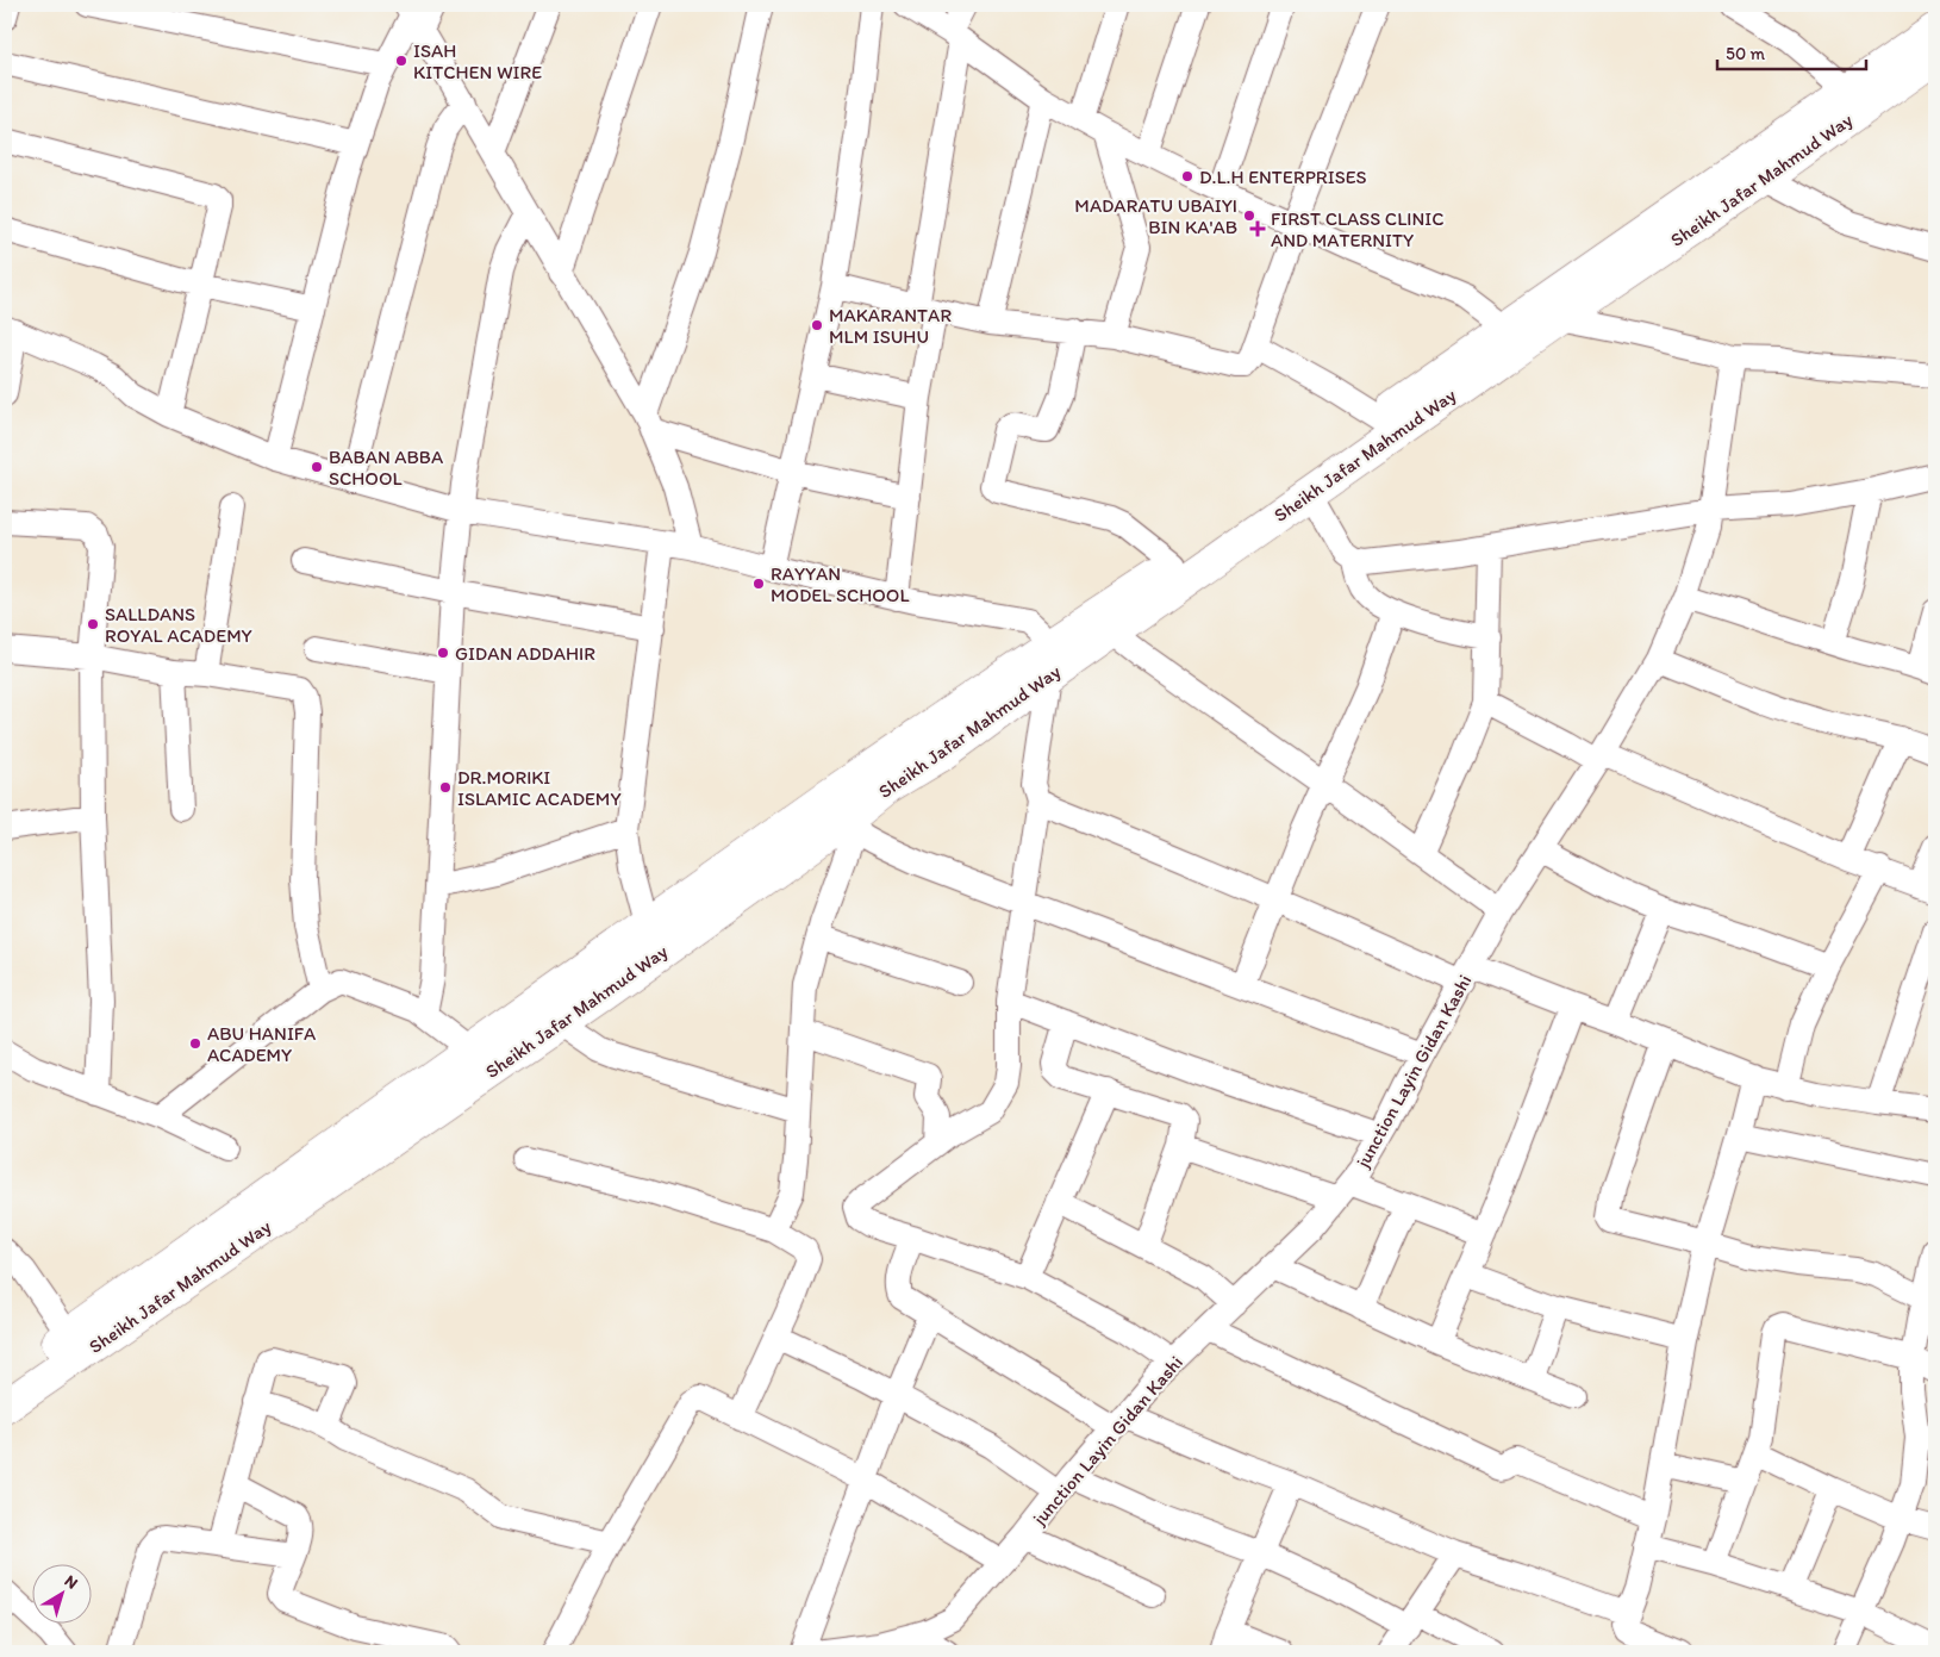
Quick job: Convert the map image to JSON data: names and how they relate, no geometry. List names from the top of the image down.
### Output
{
  "streets": {
    "main road": ["Sheikh Jafar Mahmud Way"],
    "street": ["junction Layin Gidan Kashi"]
  },
  "places": {
    "other": [
      "ISAH KITCHEN WIRE",
      "D.L.H ENTERPRISES",
      "MADARATU UBAIYI BIN KA'AB",
      "MAKARANTAR MLM ISUHU",
      "BABAN ABBA SCHOOL",
      "RAYYAN MODEL SCHOOL",
      "SALLDANS ROYAL ACADEMY",
      "GIDAN ADDAHIR",
      "DR.MORIKI ISLAMIC ACADEMY",
      "ABU HANIFA ACADEMY"
    ],
    "health": ["FIRST CLASS CLINIC AND MATERNITY"]
  },
  "scale_bar": "50 m",
  "north": "top right"
}
